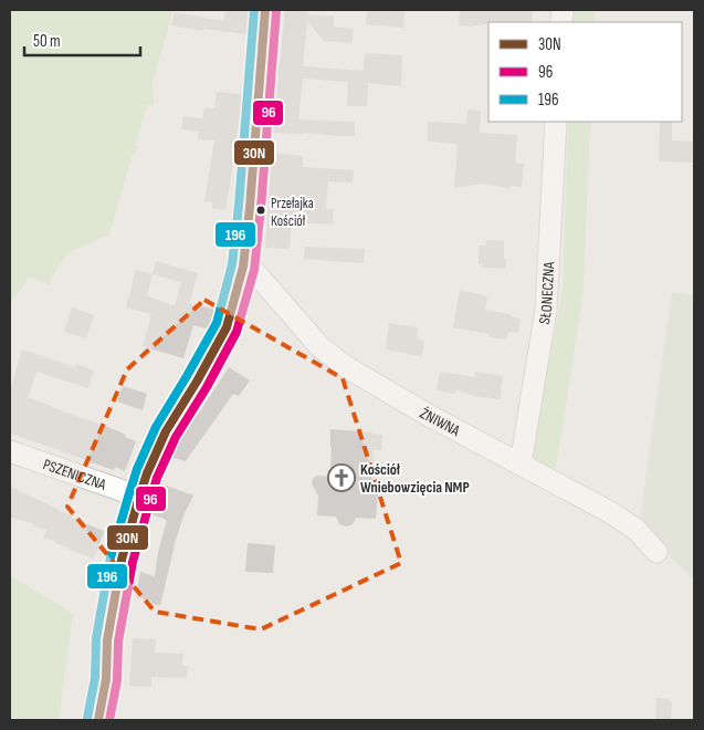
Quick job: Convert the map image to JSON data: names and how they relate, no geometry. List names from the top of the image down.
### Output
{
  "streets": {
    "street": ["SŁONECZNA", "ŻNIWNA", "PSZENICZNA"]
  },
  "crossings": [
    ["SŁONECZNA", "ŻNIWNA"]
  ],
  "places": {
    "other": ["Przełajka Kościół"],
    "church": ["Kościół Wniebowzięcia NMP"]
  },
  "lines": ["transit line 30N", "transit line 196", "transit line 96"],
  "legend": ["30N", "96", "196"],
  "scale_bar": "50 m"
}
